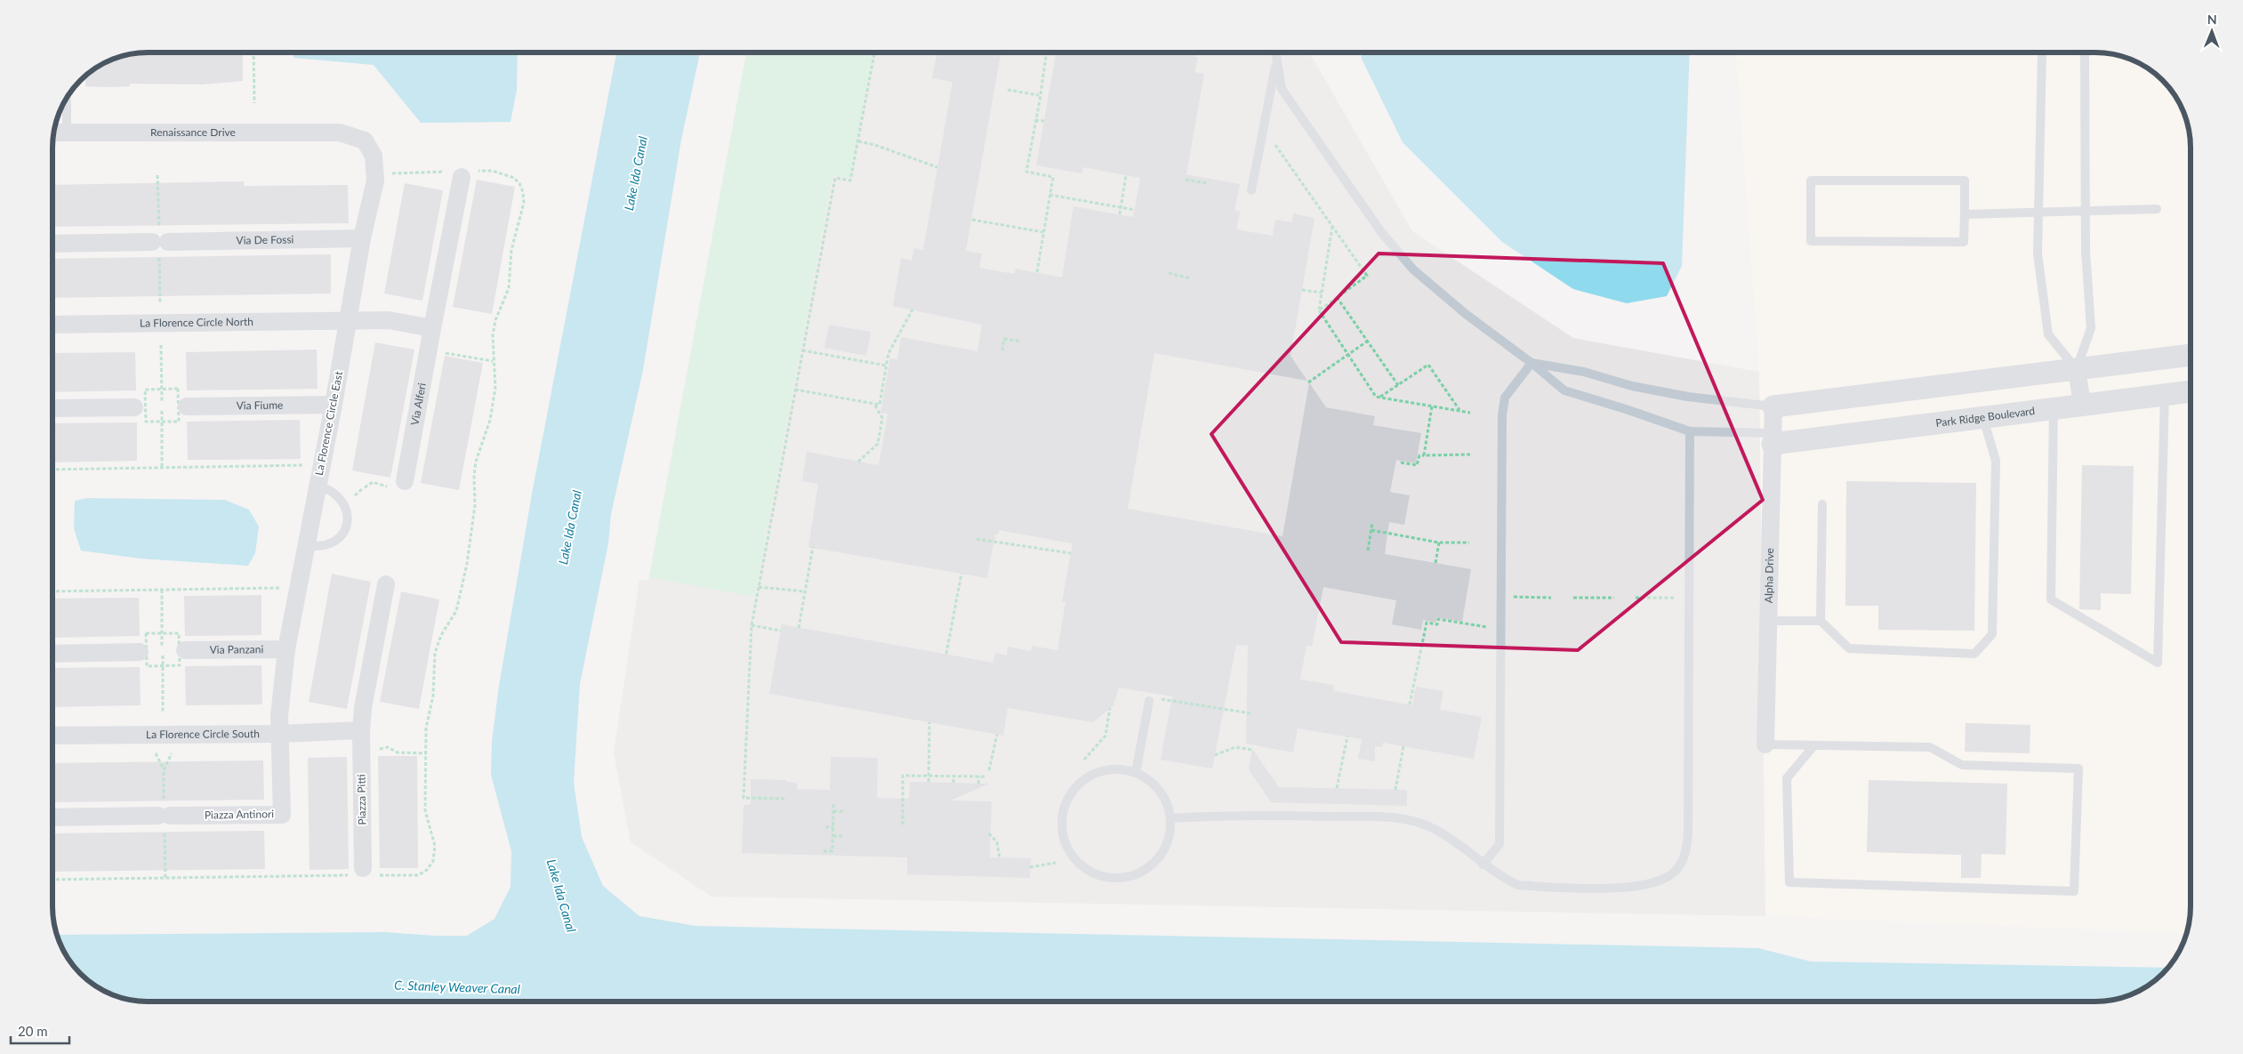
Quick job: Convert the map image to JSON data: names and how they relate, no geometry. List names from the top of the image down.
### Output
{
  "streets": {
    "street": [
      "Renaissance Drive",
      "Via De Fossi",
      "La Florence Circle North",
      "Via Alferi",
      "Via Fiume",
      "Park Ridge Boulevard",
      "La Florence Circle East",
      "Alpha Drive",
      "Via Panzani",
      "La Florence Circle South",
      "Piazza Pitti",
      "Piazza Antinori"
    ]
  },
  "crossings": [
    ["Renaissance Drive", "La Florence Circle East"],
    ["Via De Fossi", "La Florence Circle East"],
    ["La Florence Circle North", "La Florence Circle East"],
    ["Via Fiume", "La Florence Circle East"],
    ["Park Ridge Boulevard", "Alpha Drive"],
    ["La Florence Circle East", "Via Panzani"],
    ["La Florence Circle East", "La Florence Circle South"],
    ["La Florence Circle East", "Piazza Antinori"],
    ["La Florence Circle South", "Piazza Pitti"],
    ["La Florence Circle South", "Piazza Antinori"]
  ],
  "water": ["Lake Ida Canal", "C. Stanley Weaver Canal"],
  "scale_bar": "20 m",
  "north": "top"
}
